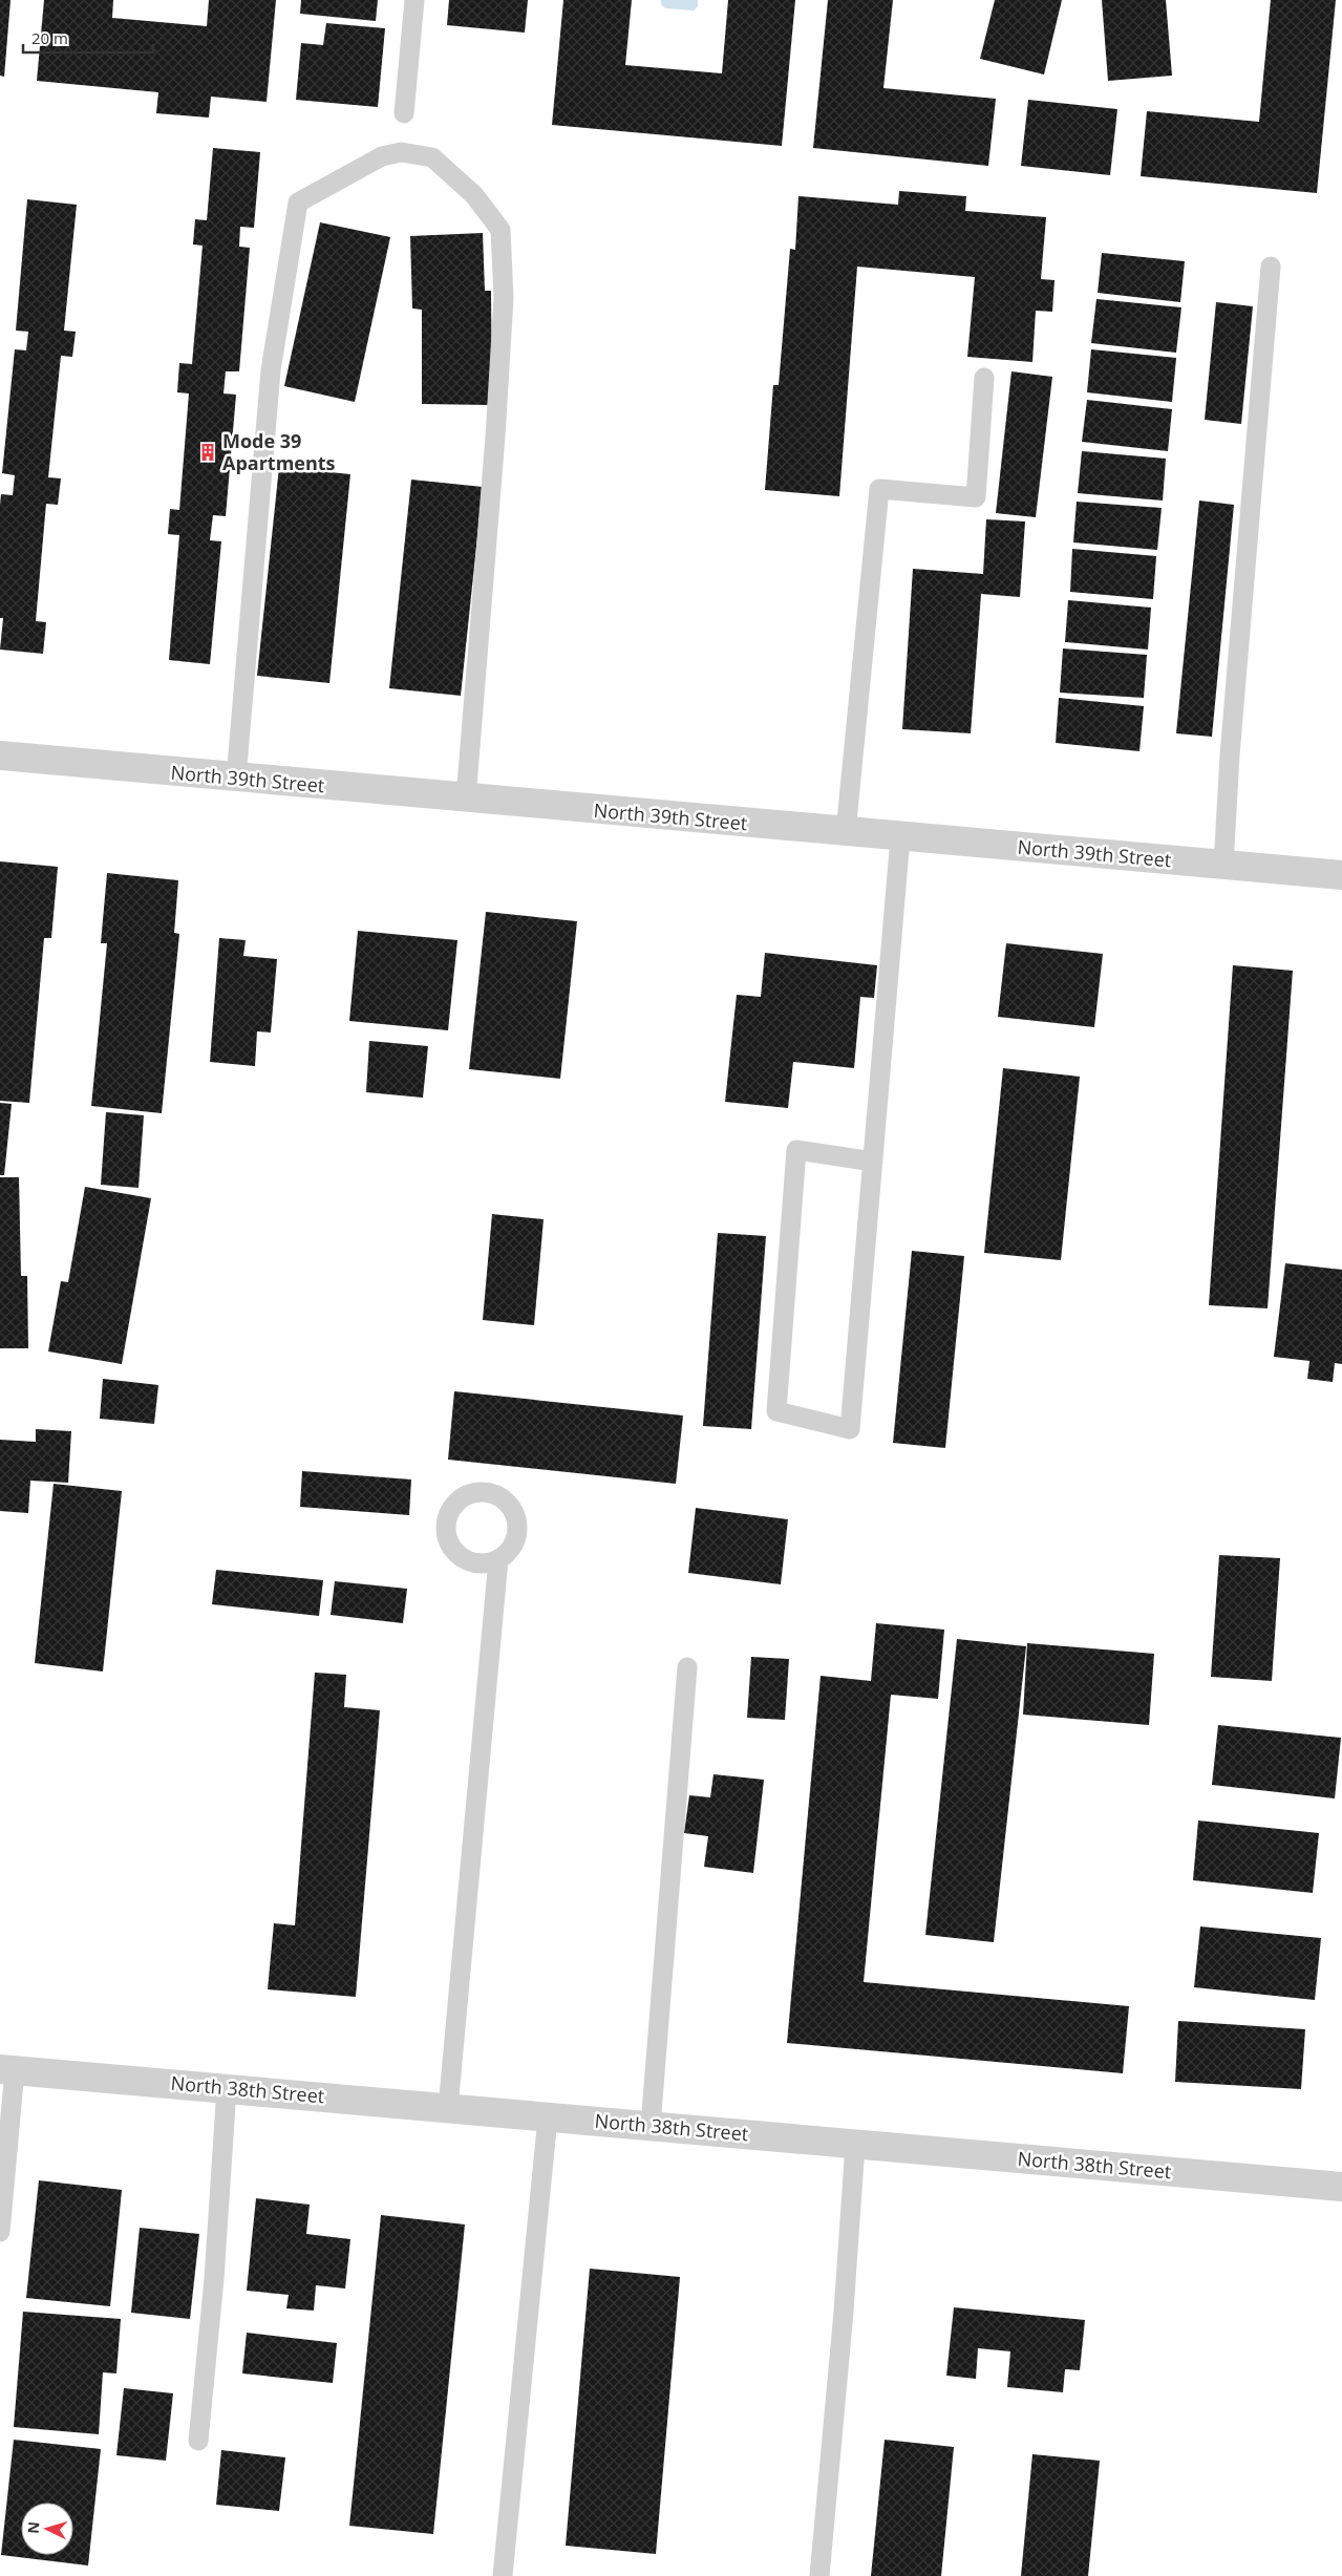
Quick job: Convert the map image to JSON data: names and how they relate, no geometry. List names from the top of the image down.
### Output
{
  "streets": {
    "street": ["North 39th Street", "North 38th Street"]
  },
  "places": {
    "building": ["Mode 39 Apartments"]
  },
  "scale_bar": "20 m",
  "north": "left"
}
